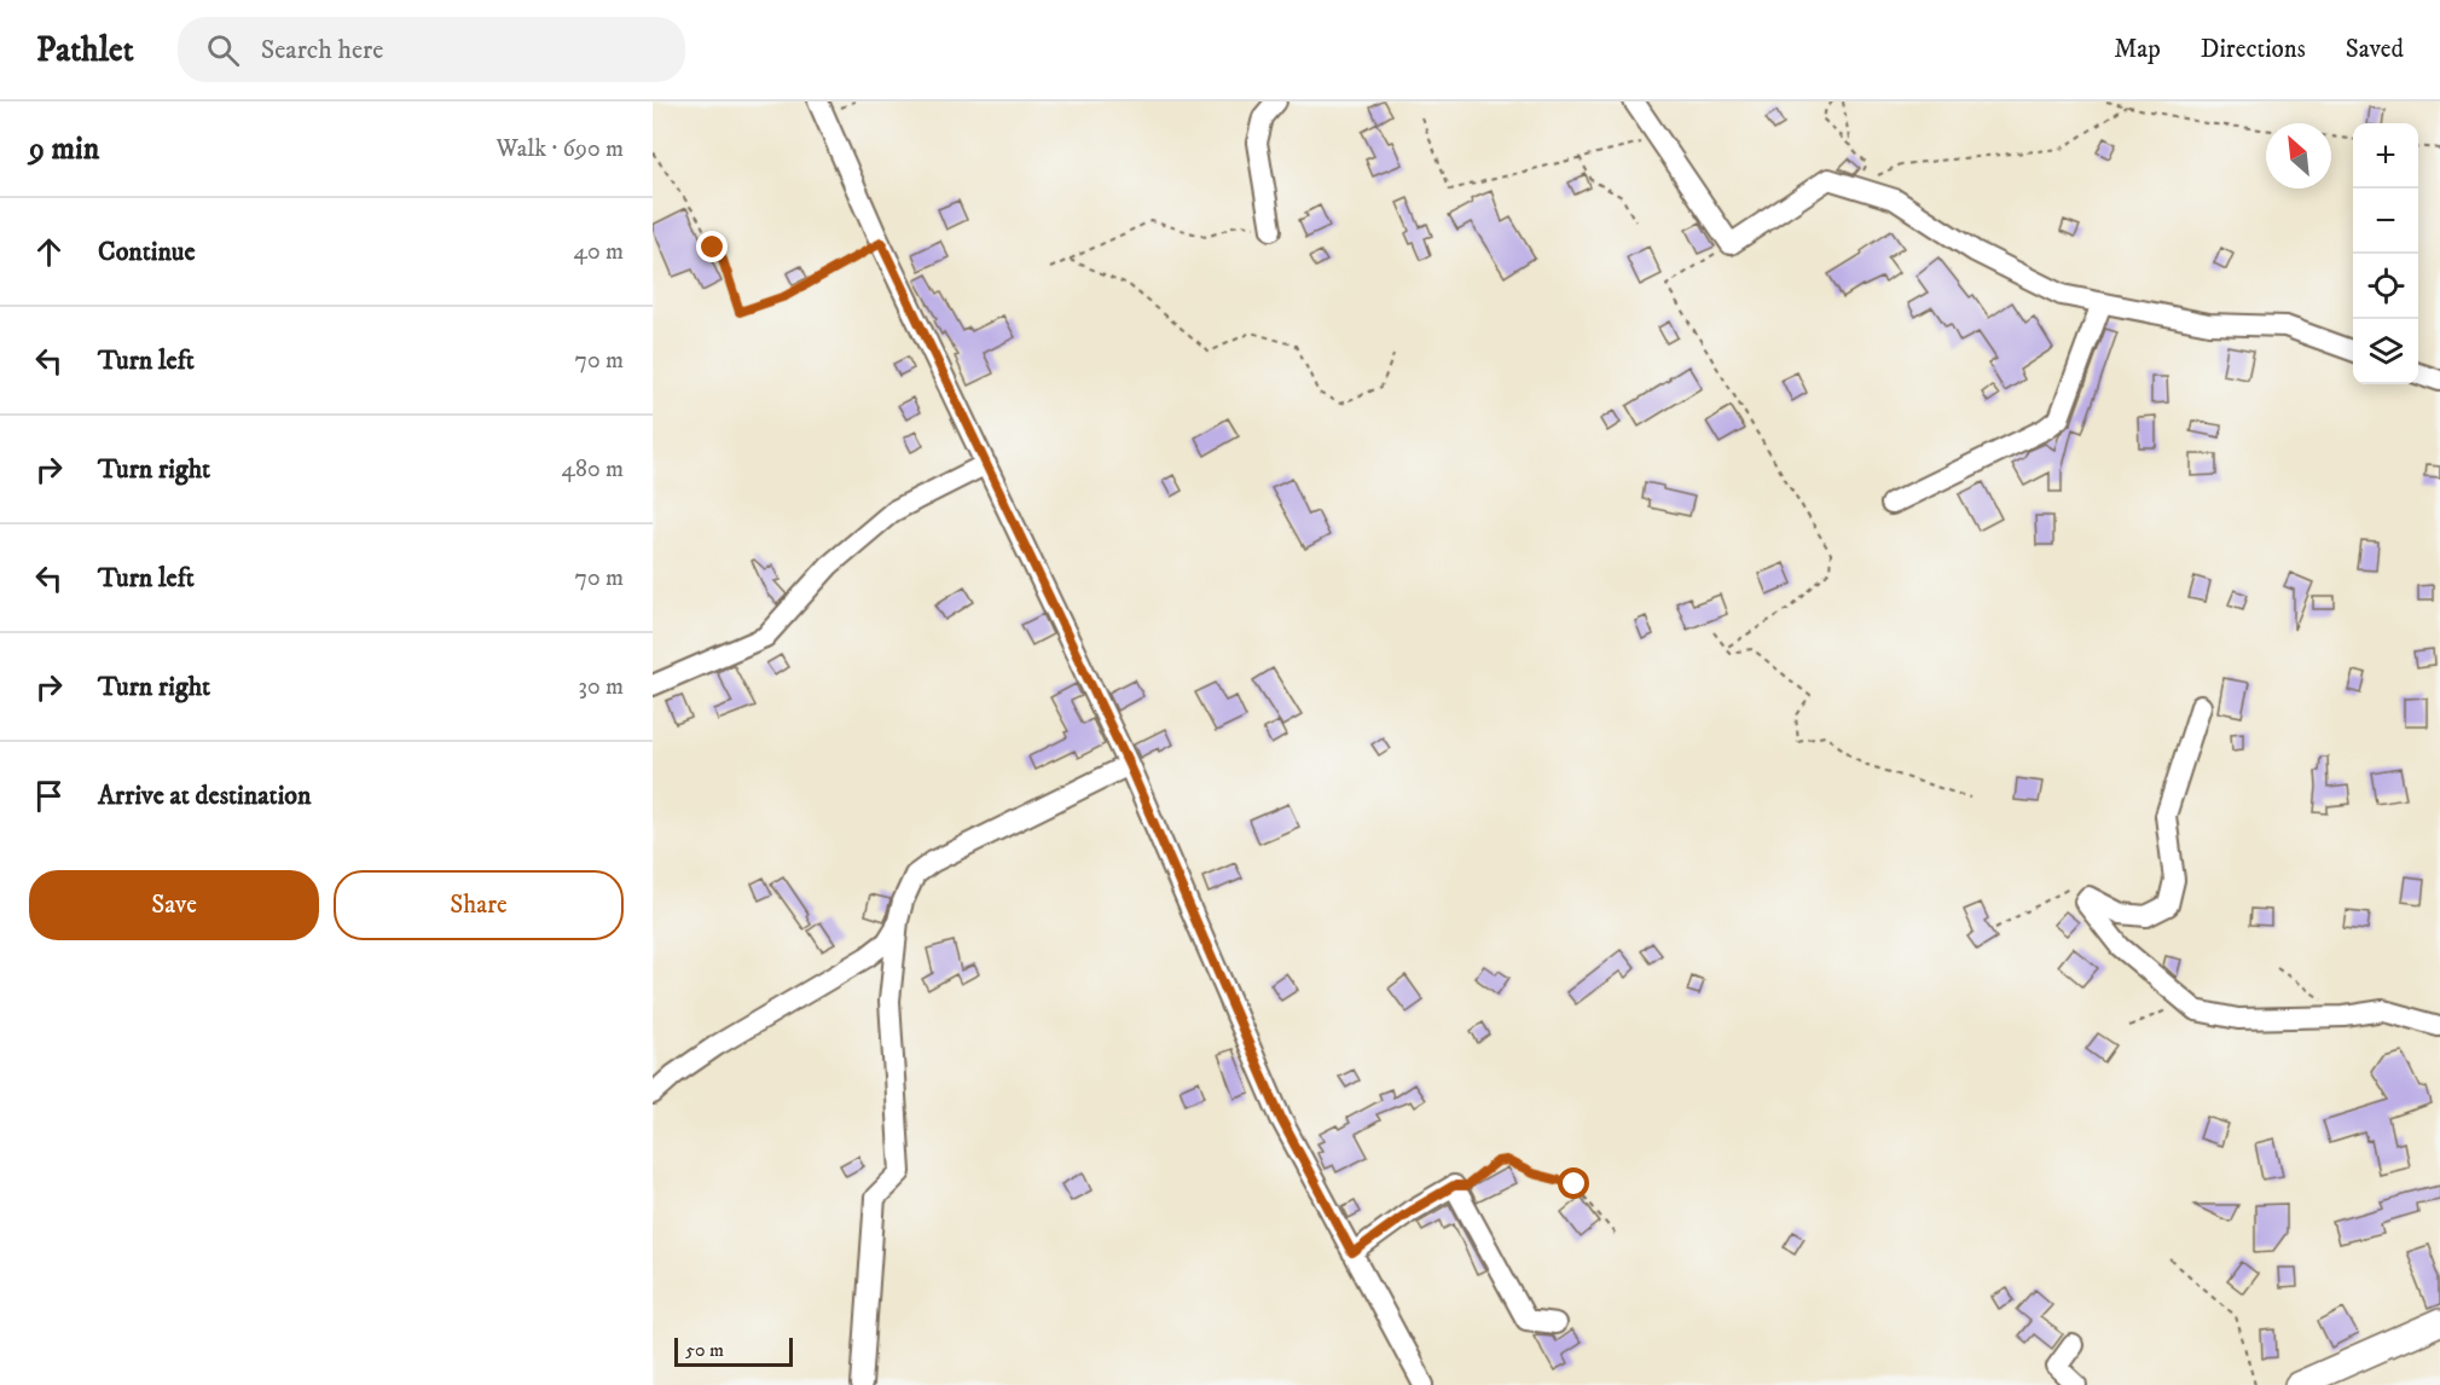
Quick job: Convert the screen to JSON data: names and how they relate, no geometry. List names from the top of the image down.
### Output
{
  "scale_bar": "50 m",
  "north": "top left",
  "page": {
    "header": "Pathlet",
    "search": "Search here",
    "nav": ["Map", "Directions", "Saved"],
    "heading": ["9 min", "Walk · 690 m"],
    "map_buttons": ["+", "−"],
    "list": [
      ["Continue", "40 m"],
      ["Turn left", "70 m"],
      ["Turn right", "480 m"],
      ["Turn left", "70 m"],
      ["Turn right", "30 m"],
      "Arrive at destination"
    ],
    "buttons": ["Save", "Share"],
    "scale": "50 m"
  }
}
